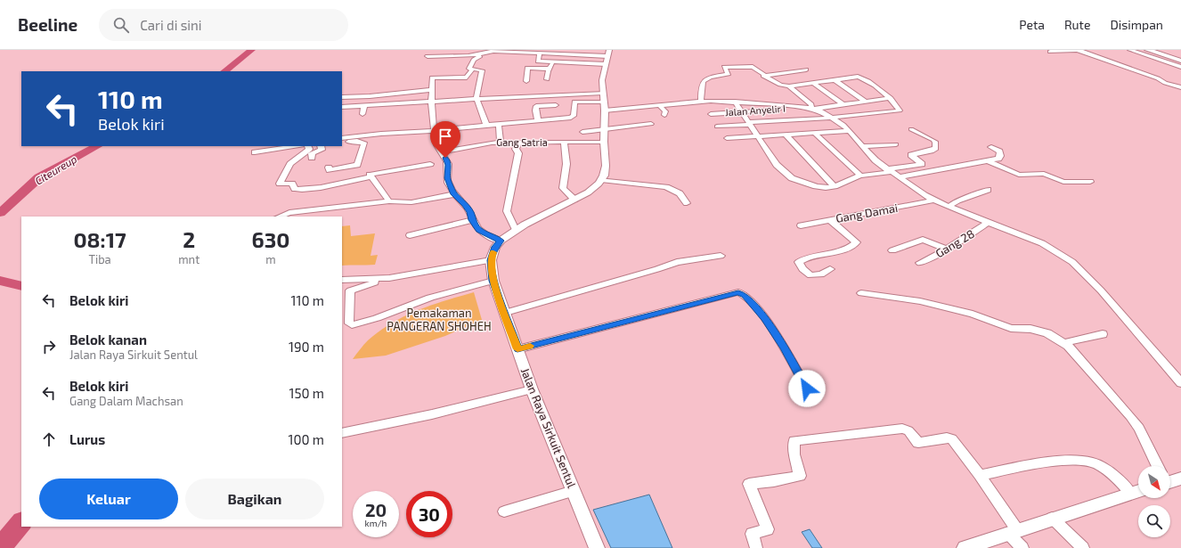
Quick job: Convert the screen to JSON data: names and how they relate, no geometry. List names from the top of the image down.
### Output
{
  "streets": {
    "main road": ["Jalan Raya Sirkuit Sentul"],
    "street": [
      "Jalan Anyelir I",
      "Gang Satria",
      "Gang Damai",
      "Gang 28"
    ]
  },
  "water": ["Citeureup"],
  "parks": ["Pemakaman PANGERAN SHOHEH"],
  "north": "bottom right",
  "page": {
    "header": "Beeline",
    "search": "Cari di sini",
    "nav": ["Peta", "Rute", "Disimpan"],
    "turn": ["110 m", "Belok kiri"],
    "eta": [
      "08:17",
      "Tiba",
      "2",
      "mnt",
      "630",
      "m"
    ],
    "list": [
      {
        "name": "Belok kiri",
        "value": "110 m"
      },
      {
        "name": "Belok kanan",
        "note": "Jalan Raya Sirkuit Sentul",
        "value": "190 m"
      },
      {
        "name": "Belok kiri",
        "note": "Gang Dalam Machsan",
        "value": "150 m"
      },
      {
        "name": "Lurus",
        "value": "100 m"
      }
    ],
    "buttons": ["Keluar", "Bagikan"],
    "speed": "20 km/h",
    "limit": "30"
  }
}
